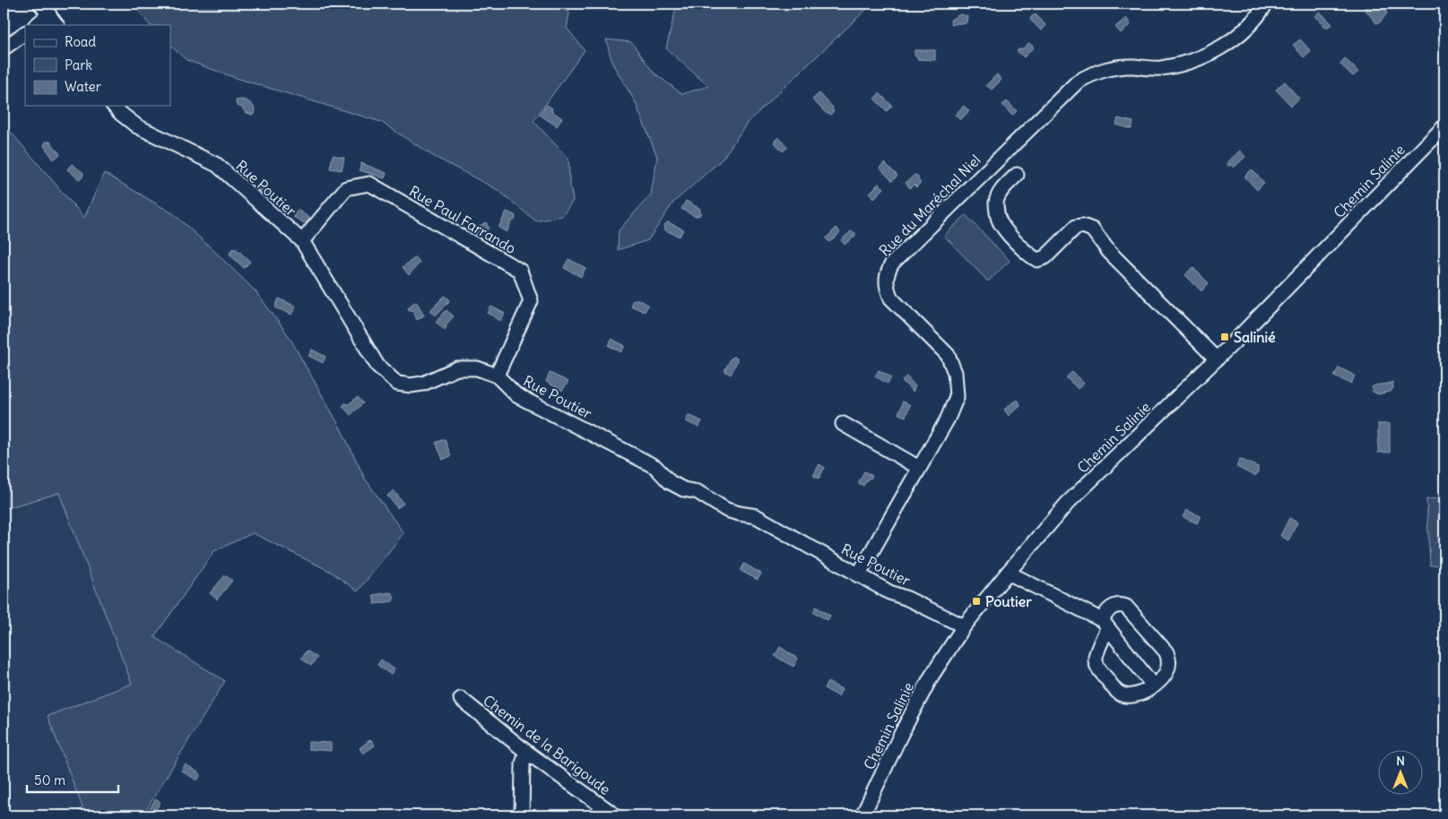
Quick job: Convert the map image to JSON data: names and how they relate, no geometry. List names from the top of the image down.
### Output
{
  "streets": {
    "street": [
      "Chemin Salinie",
      "Rue Poutier",
      "Rue du Maréchal Niel",
      "Rue Paul Farrando",
      "Chemin de la Barigoude"
    ]
  },
  "crossings": [
    ["Chemin Salinie", "Rue Poutier"],
    ["Rue Poutier", "Rue du Maréchal Niel"],
    ["Rue Poutier", "Rue Paul Farrando"]
  ],
  "places": {
    "transit": ["Salinié", "Poutier"]
  },
  "legend": ["Road", "Park", "Water"],
  "scale_bar": "50 m",
  "north": "top"
}
